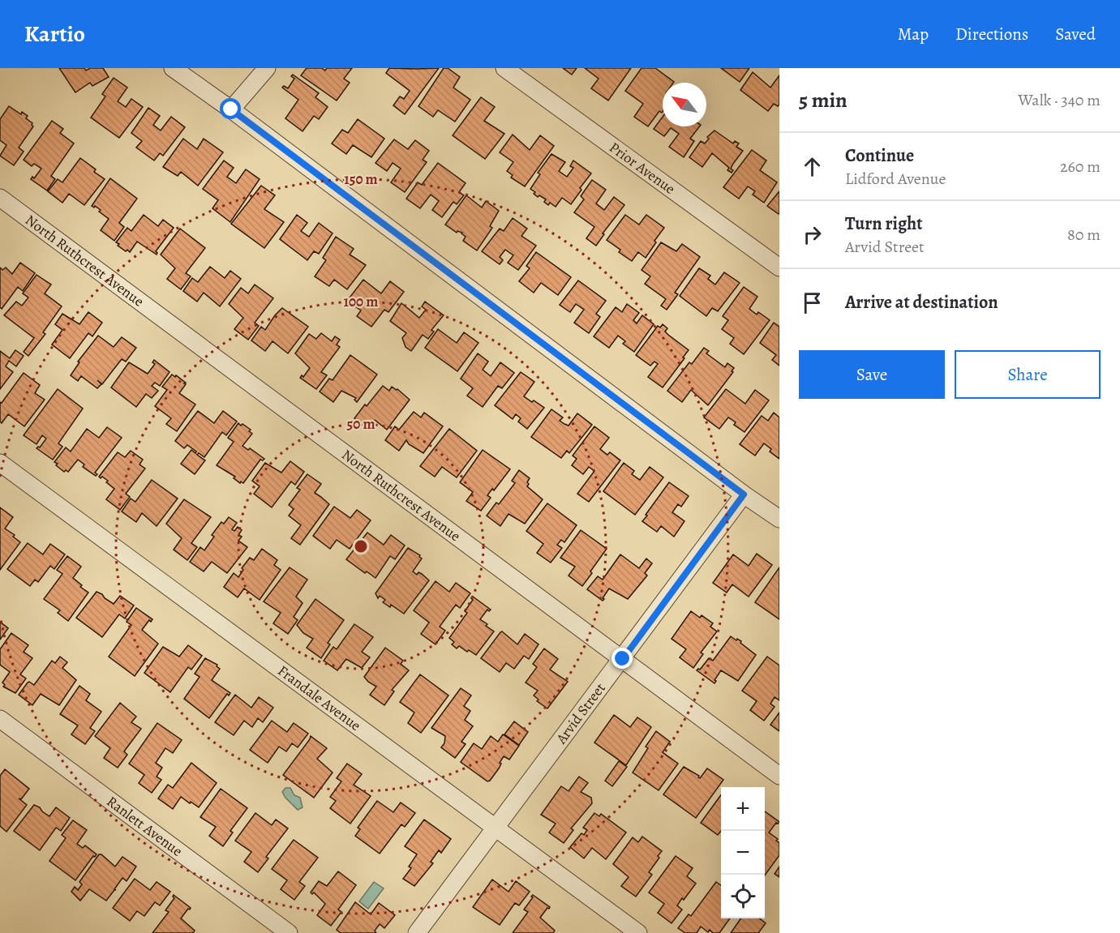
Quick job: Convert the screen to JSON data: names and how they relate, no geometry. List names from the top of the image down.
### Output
{
  "streets": {
    "street": [
      "Prior Avenue",
      "North Ruthcrest Avenue",
      "Frandale Avenue",
      "Arvid Street",
      "Ranlett Avenue"
    ]
  },
  "crossings": [
    ["North Ruthcrest Avenue", "Arvid Street"],
    ["Frandale Avenue", "Arvid Street"]
  ],
  "north": "top left",
  "page": {
    "header": "Kartio",
    "nav": ["Map", "Directions", "Saved"],
    "heading": ["5 min", "Walk · 340 m"],
    "list": [
      ["Continue", "Lidford Avenue", "260 m"],
      ["Turn right", "Arvid Street", "80 m"],
      "Arrive at destination"
    ],
    "buttons": ["Save", "Share"],
    "map_buttons": ["+", "−"]
  },
  "rings": ["150 m", "100 m", "50 m"]
}
